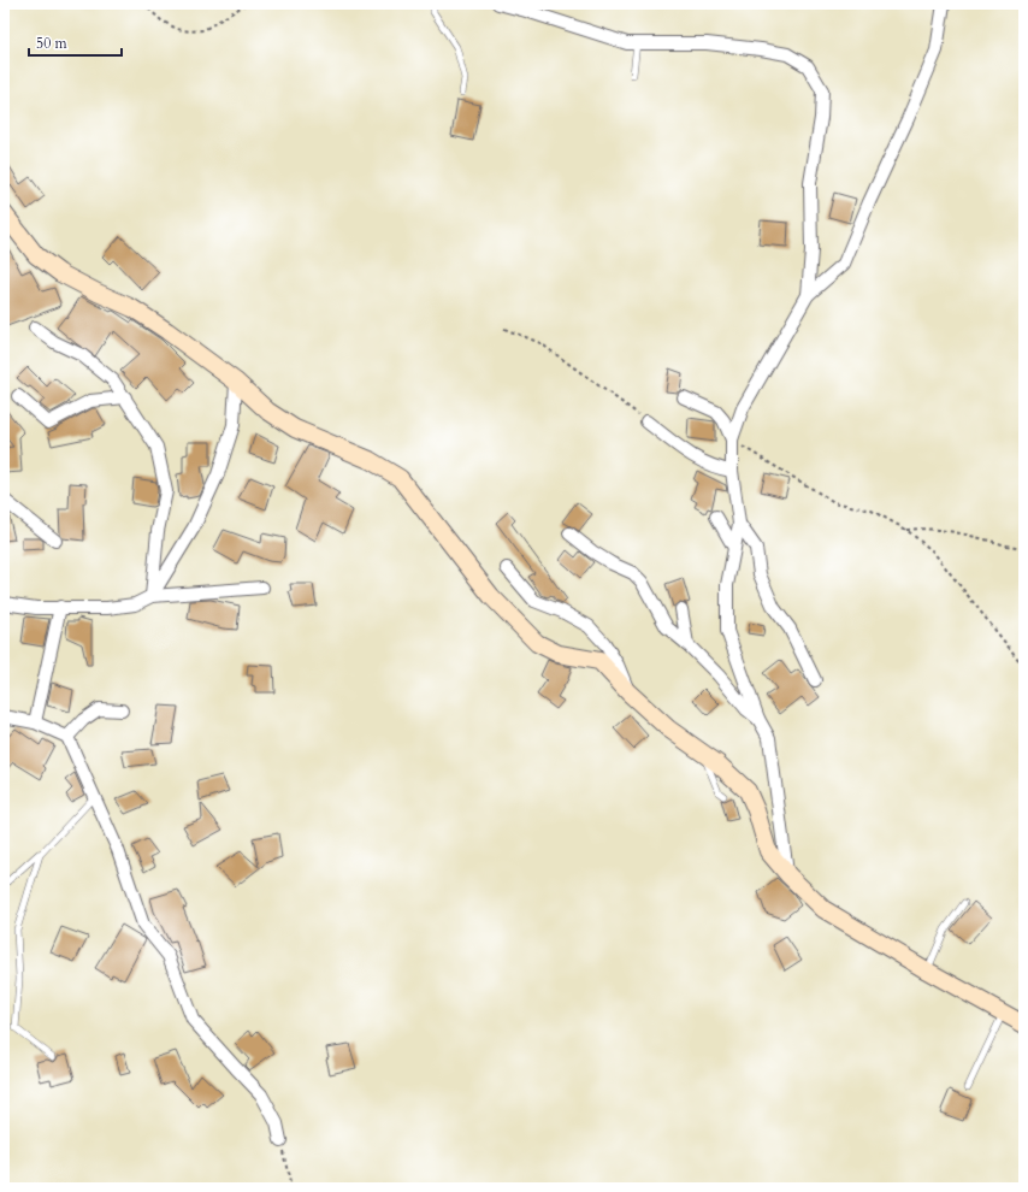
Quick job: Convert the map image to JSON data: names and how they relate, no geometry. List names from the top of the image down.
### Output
{
  "scale_bar": "50 m"
}
